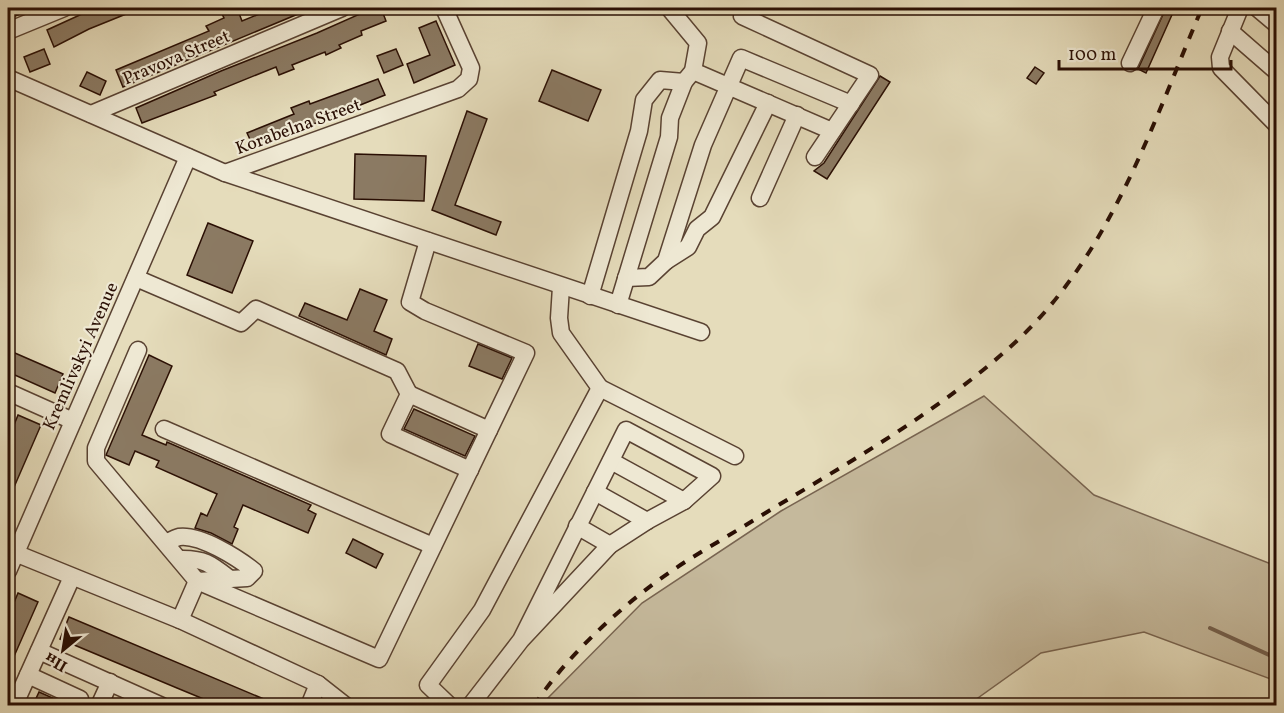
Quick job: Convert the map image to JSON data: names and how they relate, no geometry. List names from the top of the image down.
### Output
{
  "streets": {
    "street": ["Pravova Street", "Korabelna Street", "Kremlivskyi Avenue"]
  },
  "crossings": [
    ["Pravova Street", "Korabelna Street"],
    ["Korabelna Street", "Kremlivskyi Avenue"]
  ],
  "scale_bar": "100 m",
  "north": "bottom left"
}
